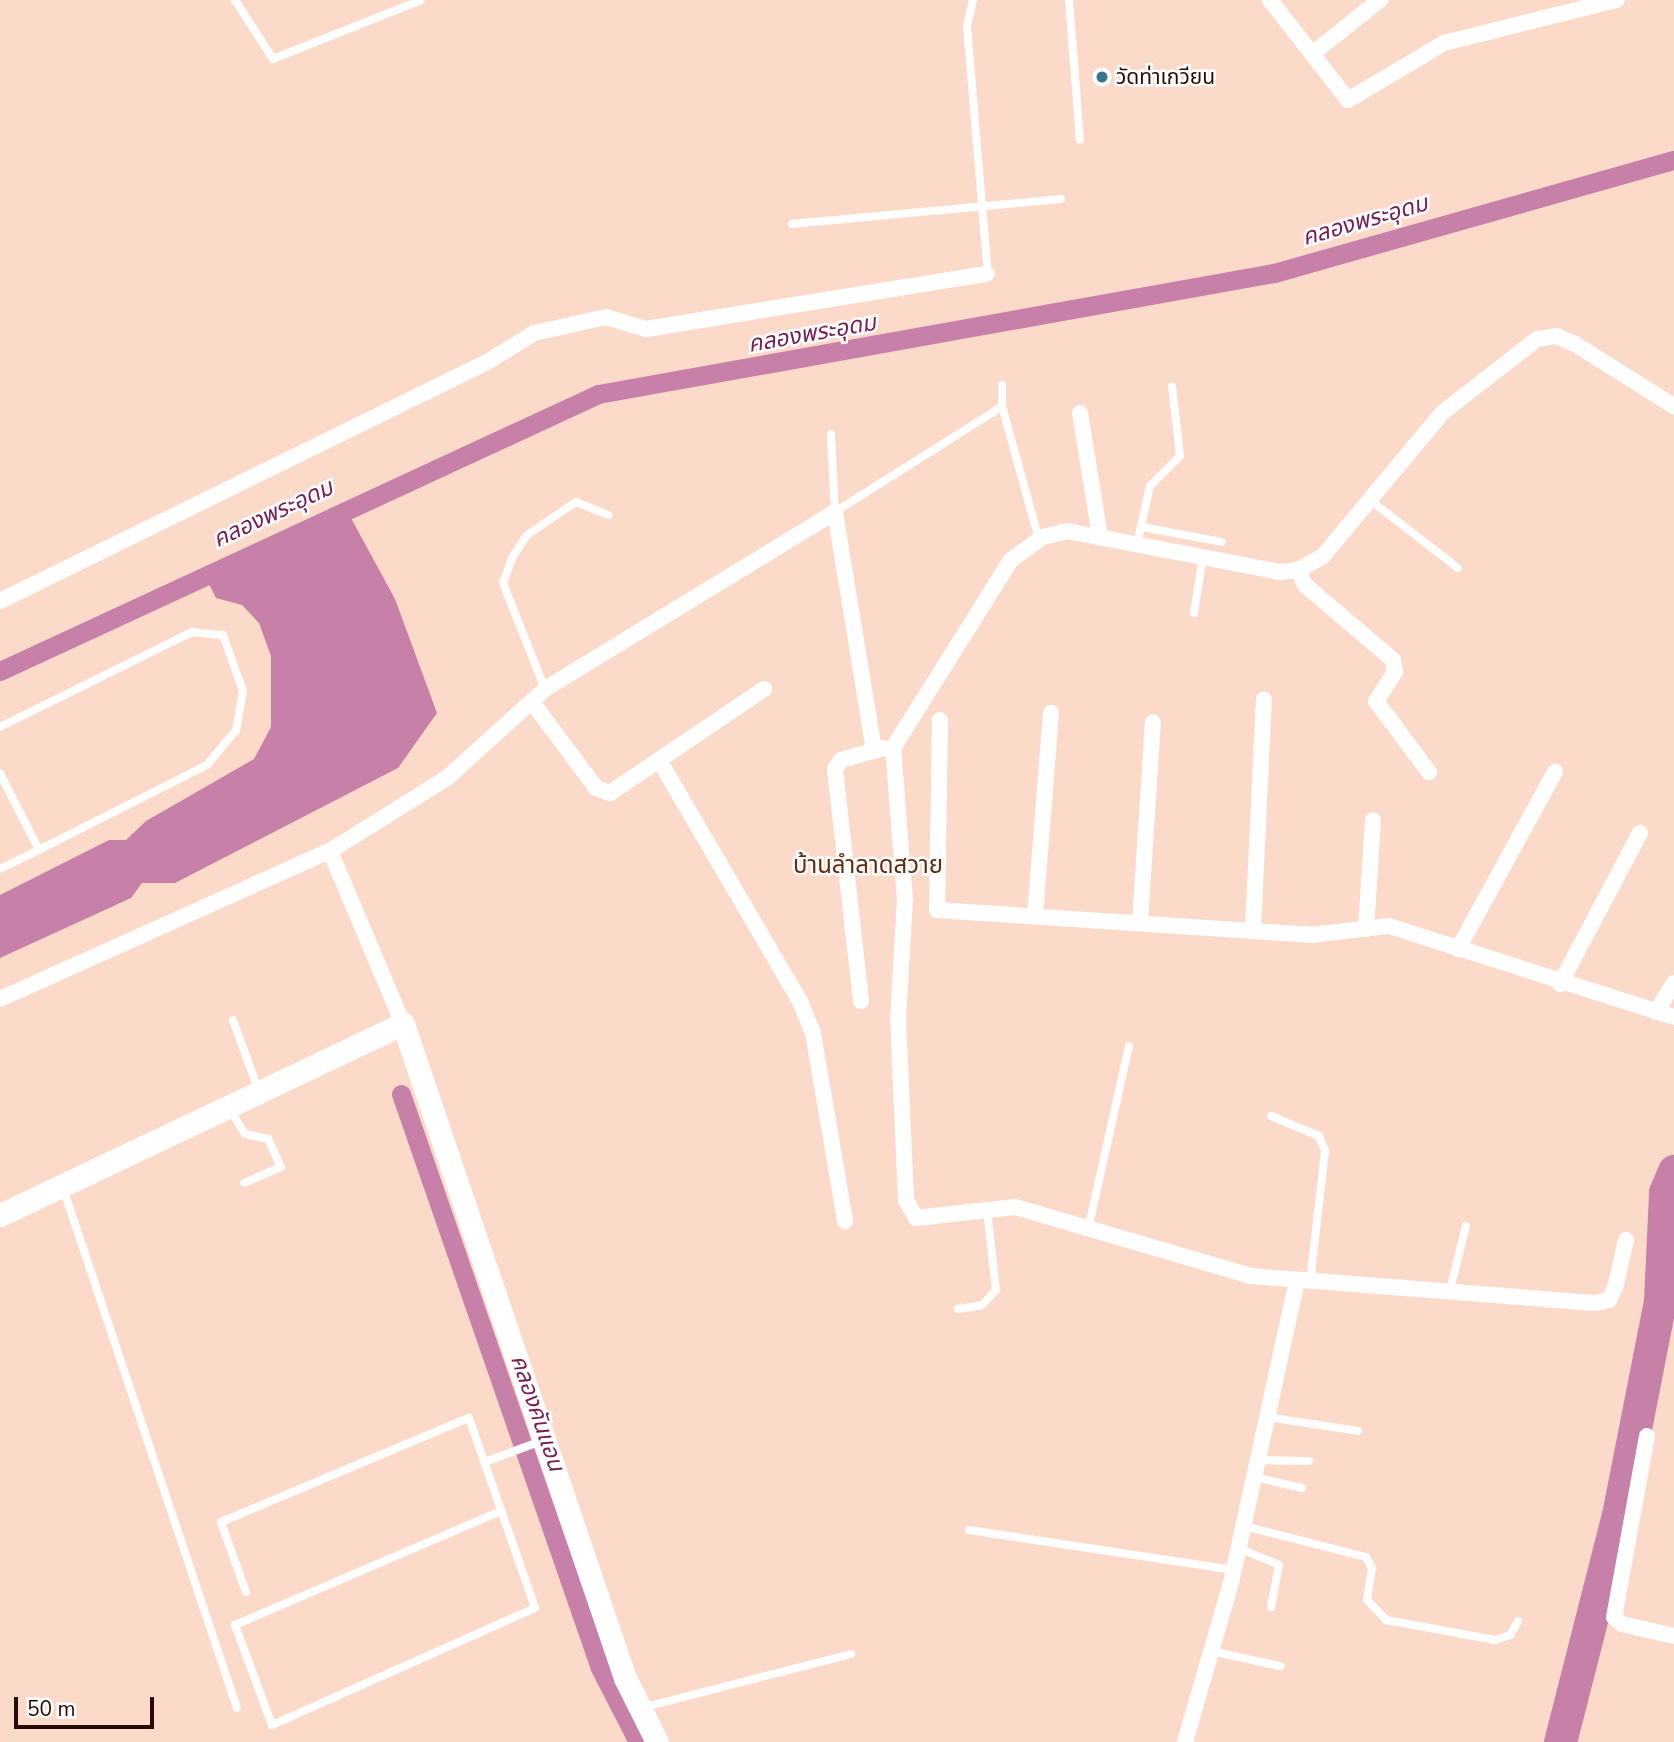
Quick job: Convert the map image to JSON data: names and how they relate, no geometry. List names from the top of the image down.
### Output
{
  "districts": ["บ้านลำลาดสวาย"],
  "water": ["คลองพระอุดม", "คลองคันแอน"],
  "places": ["วัดท่าเกวียน"],
  "scale_bar": "50 m"
}
